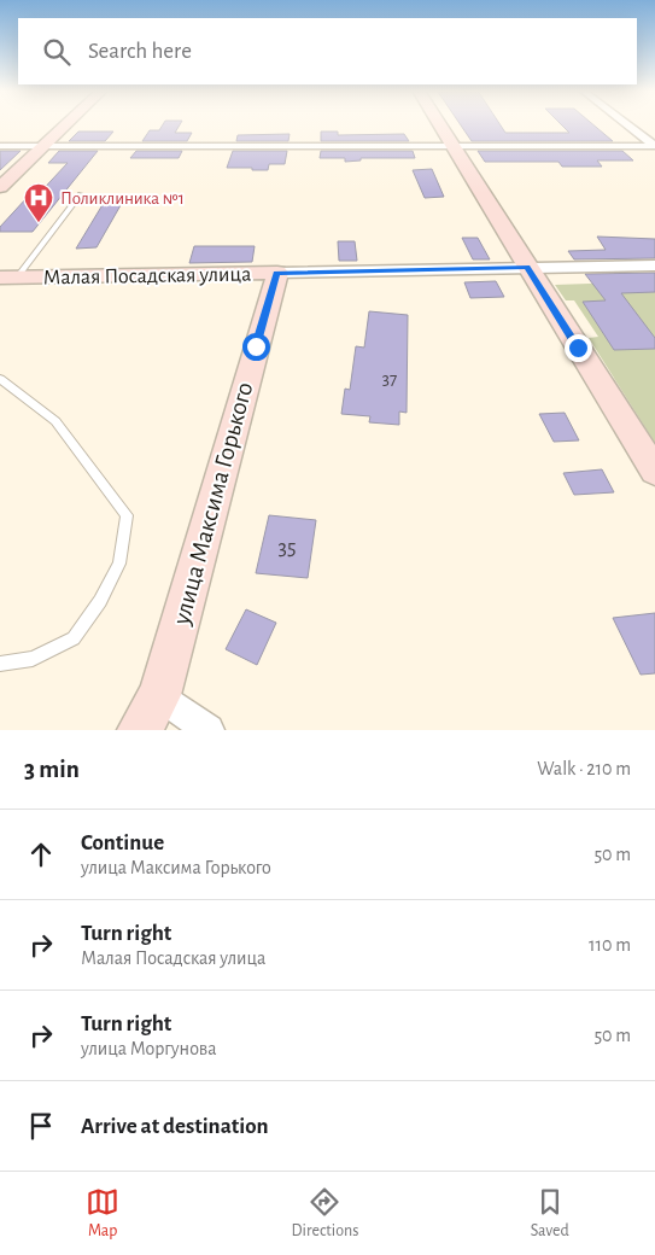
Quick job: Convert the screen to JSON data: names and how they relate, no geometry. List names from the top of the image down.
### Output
{
  "streets": {
    "main road": ["Малая Посадская улица", "улица Максима Горького"]
  },
  "crossings": [
    ["Малая Посадская улица", "улица Максима Горького"]
  ],
  "places": {
    "hospital": ["Поликлиника №1"]
  },
  "house_numbers": ["37", "35"],
  "page": {
    "search": "Search here",
    "heading": ["3 min", "Walk · 210 m"],
    "list": [
      ["Continue", "улица Максима Горького", "50 m"],
      ["Turn right", "Малая Посадская улица", "110 m"],
      ["Turn right", "улица Моргунова", "50 m"],
      "Arrive at destination"
    ],
    "nav": ["Map", "Directions", "Saved"]
  }
}
